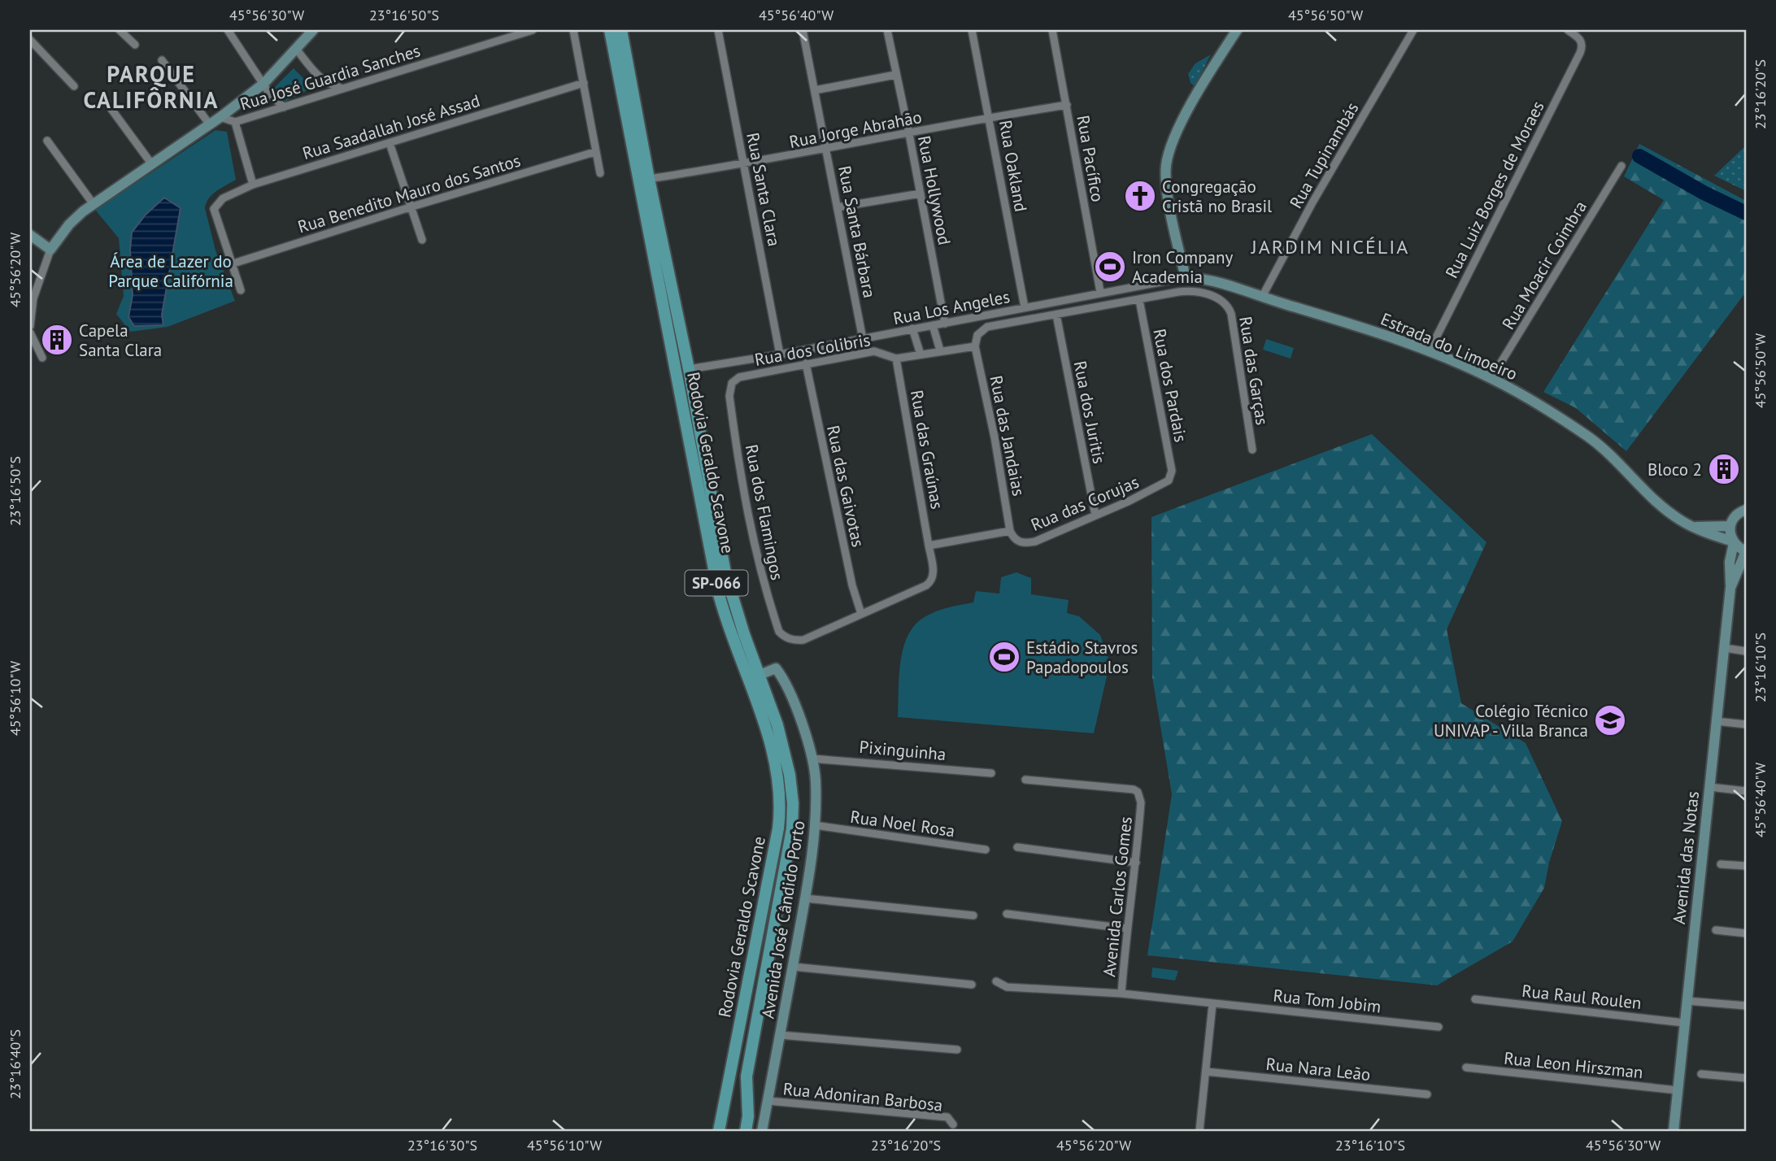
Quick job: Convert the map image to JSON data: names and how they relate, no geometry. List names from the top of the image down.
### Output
{
  "streets": {
    "main road": [
      "Estrada do Limoeiro",
      "Rodovia Geraldo Scavone",
      "SP-066",
      "Avenida das Notas",
      "Avenida José Cândido Porto"
    ],
    "street": [
      "Rua José Guardia Sanches",
      "Rua Saadallah José Assad",
      "Rua Jorge Abrahão",
      "Rua Tupinambás",
      "Rua Pacífico",
      "Rua Oakland",
      "Rua Santa Clara",
      "Rua Luiz Borges de Moraes",
      "Rua Hollywood",
      "Rua Benedito Mauro dos Santos",
      "Rua Santa Bárbara",
      "Rua Moacir Coimbra",
      "Rua Los Angeles",
      "Rua dos Colibris",
      "Rua das Garças",
      "Rua dos Pardais",
      "Rua dos Juritis",
      "Rua das Jandaias",
      "Rua das Graúnas",
      "Rua das Gaivotas",
      "Rua das Corujas",
      "Rua dos Flamingos",
      "Pixinguinha",
      "Rua Noel Rosa",
      "Avenida Carlos Gomes",
      "Rua Raul Roulen",
      "Rua Tom Jobim",
      "Rua Leon Hirszman",
      "Rua Nara Leão",
      "Rua Adoniran Barbosa"
    ]
  },
  "crossings": [
    ["Rua Saadallah José Assad", "Rua Benedito Mauro dos Santos"],
    ["Rua Jorge Abrahão", "Rua Pacífico"],
    ["Rua Jorge Abrahão", "Rua Oakland"],
    ["Rua Jorge Abrahão", "Rua Santa Clara"],
    ["Rua Jorge Abrahão", "Rua Hollywood"],
    ["Rua Jorge Abrahão", "Rua Santa Bárbara"],
    ["Rua Jorge Abrahão", "Rodovia Geraldo Scavone"],
    ["Rua Tupinambás", "Estrada do Limoeiro"],
    ["Rua Pacífico", "Rua Los Angeles"],
    ["Rua Oakland", "Rua Los Angeles"],
    ["Rua Santa Clara", "Rua Los Angeles"],
    ["Rua Luiz Borges de Moraes", "Estrada do Limoeiro"],
    ["Rua Hollywood", "Rua Los Angeles"],
    ["Rua Santa Bárbara", "Rua Los Angeles"],
    ["Rua Moacir Coimbra", "Estrada do Limoeiro"],
    ["Rua Los Angeles", "Estrada do Limoeiro"],
    ["Rua Los Angeles", "Rodovia Geraldo Scavone"],
    ["Estrada do Limoeiro", "Avenida das Notas"],
    ["Rua dos Colibris", "Rua das Jandaias"],
    ["Rua dos Colibris", "Rua das Graúnas"],
    ["Rua dos Colibris", "Rua das Gaivotas"],
    ["Rua dos Colibris", "Rua dos Flamingos"],
    ["Rua das Garças", "Rua dos Pardais"],
    ["Rua dos Pardais", "Rua das Corujas"],
    ["Rua dos Juritis", "Rua das Corujas"],
    ["Rua das Jandaias", "Rua das Corujas"],
    ["Rua das Graúnas", "Rua das Corujas"],
    ["Rodovia Geraldo Scavone", "Avenida José Cândido Porto"],
    ["Rua das Gaivotas", "Rua dos Flamingos"],
    ["Pixinguinha", "Avenida José Cândido Porto"],
    ["Rua Noel Rosa", "Avenida José Cândido Porto"],
    ["Avenida das Notas", "Rua Raul Roulen"],
    ["Avenida das Notas", "Rua Leon Hirszman"],
    ["Avenida Carlos Gomes", "Rua Tom Jobim"],
    ["Avenida José Cândido Porto", "Rua Adoniran Barbosa"]
  ],
  "districts": ["PARQUE CALIFÔRNIA", "JARDIM NICÉLIA"],
  "parks": ["Área de Lazer do Parque Califórnia"],
  "places": {
    "church": ["Congregação Cristã no Brasil"],
    "sports": ["Iron Company Academia", "Estádio Stavros Papadopoulos"],
    "building": ["Capela Santa Clara", "Bloco 2"],
    "school or university": ["Colégio Técnico UNIVAP - Villa Branca"]
  },
  "coordinates": [
    "45°56'30\"W",
    "23°16'50\"S",
    "45°56'40\"W",
    "45°56'50\"W",
    "23°16'20\"S",
    "45°56'20\"W",
    "23°16'10\"S",
    "45°56'10\"W",
    "23°16'40\"S",
    "23°16'30\"S"
  ]
}
